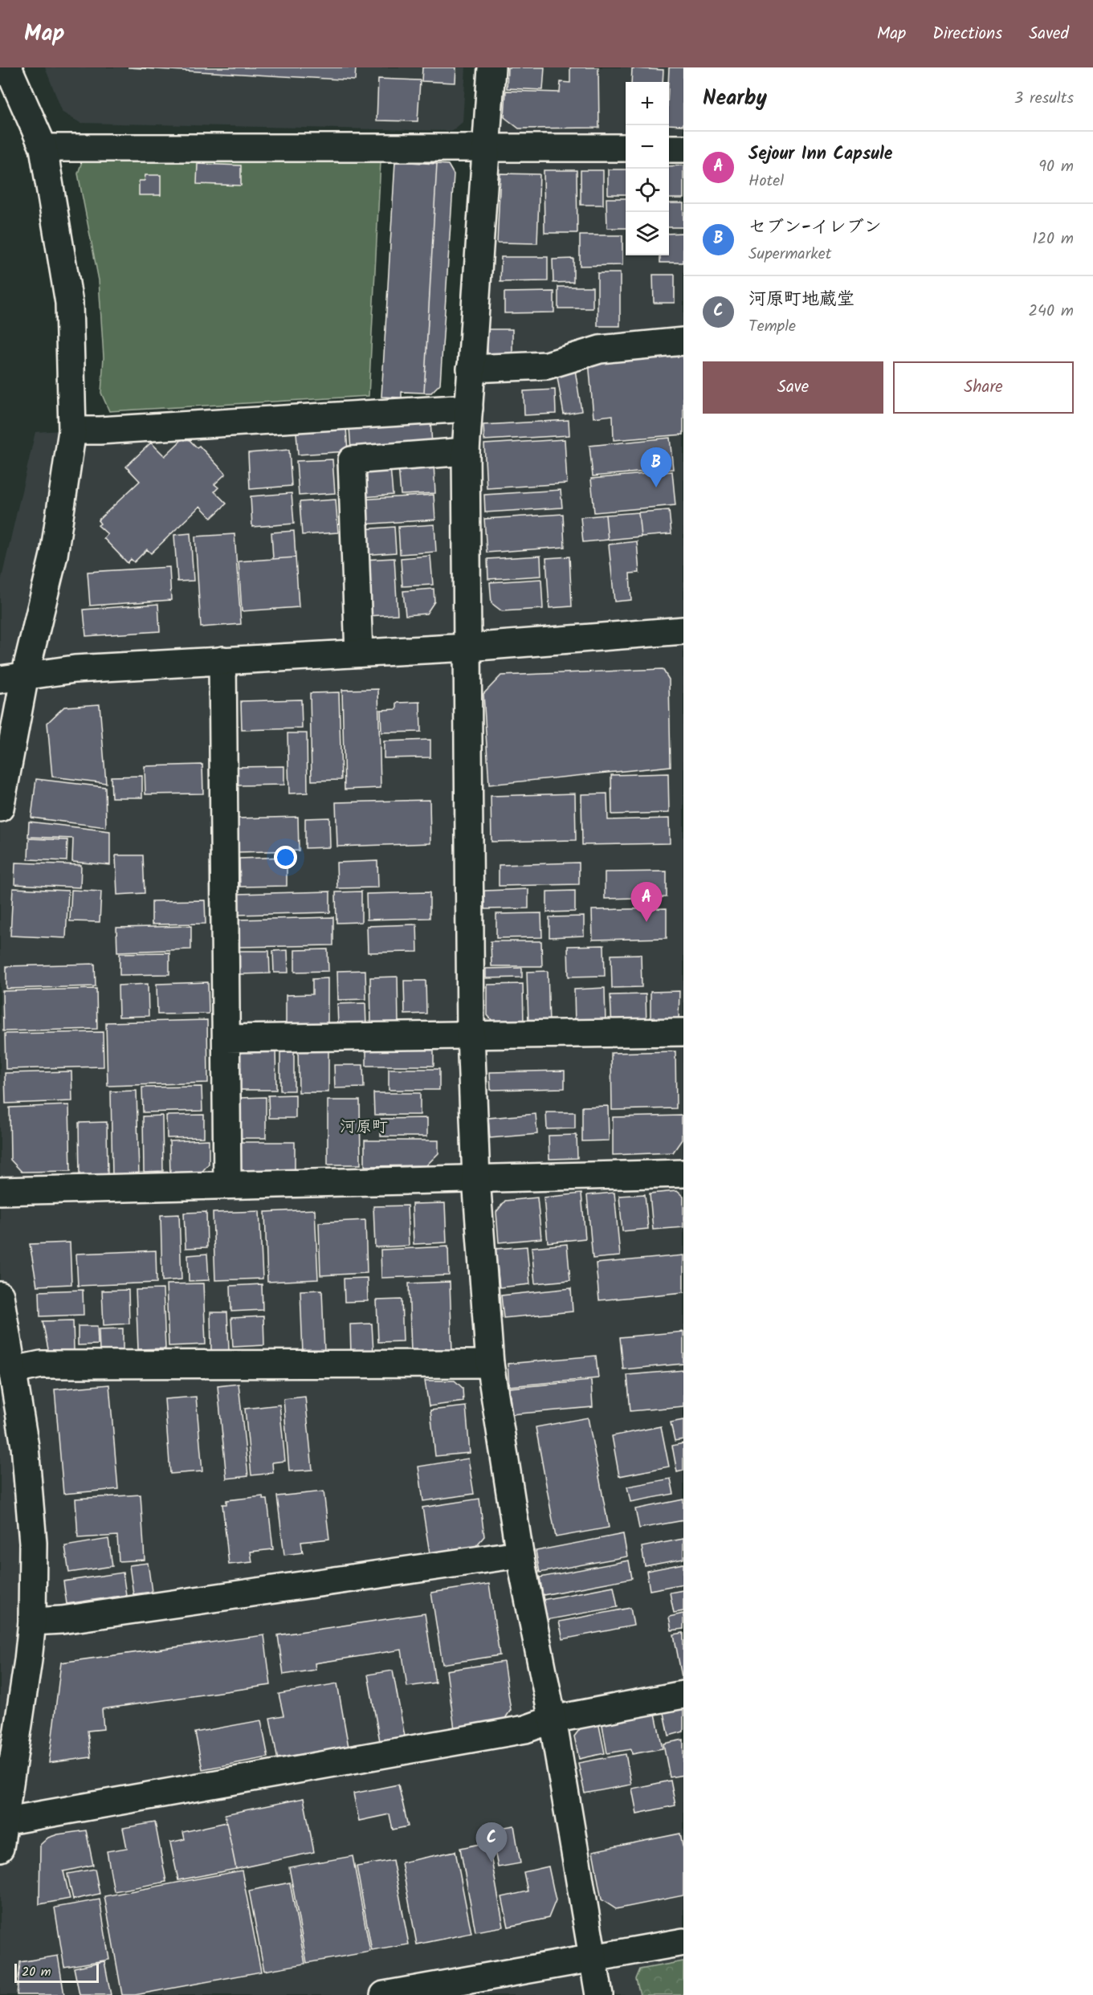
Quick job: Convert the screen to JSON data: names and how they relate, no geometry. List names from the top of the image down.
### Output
{
  "districts": ["河原町"],
  "scale_bar": "20 m",
  "page": {
    "header": "Map",
    "nav": ["Map", "Directions", "Saved"],
    "heading": ["Nearby", "3 results"],
    "map_buttons": ["+", "−"],
    "list": [
      {
        "mark": "A",
        "name": "Sejour Inn Capsule",
        "note": "Hotel",
        "value": "90 m"
      },
      {
        "mark": "B",
        "name": "セブン-イレブン",
        "note": "Supermarket",
        "value": "120 m"
      },
      {
        "mark": "C",
        "name": "河原町地蔵堂",
        "note": "Temple",
        "value": "240 m"
      }
    ],
    "buttons": ["Save", "Share"],
    "pins": ["B", "A", "C"],
    "scale": "20 m"
  }
}
